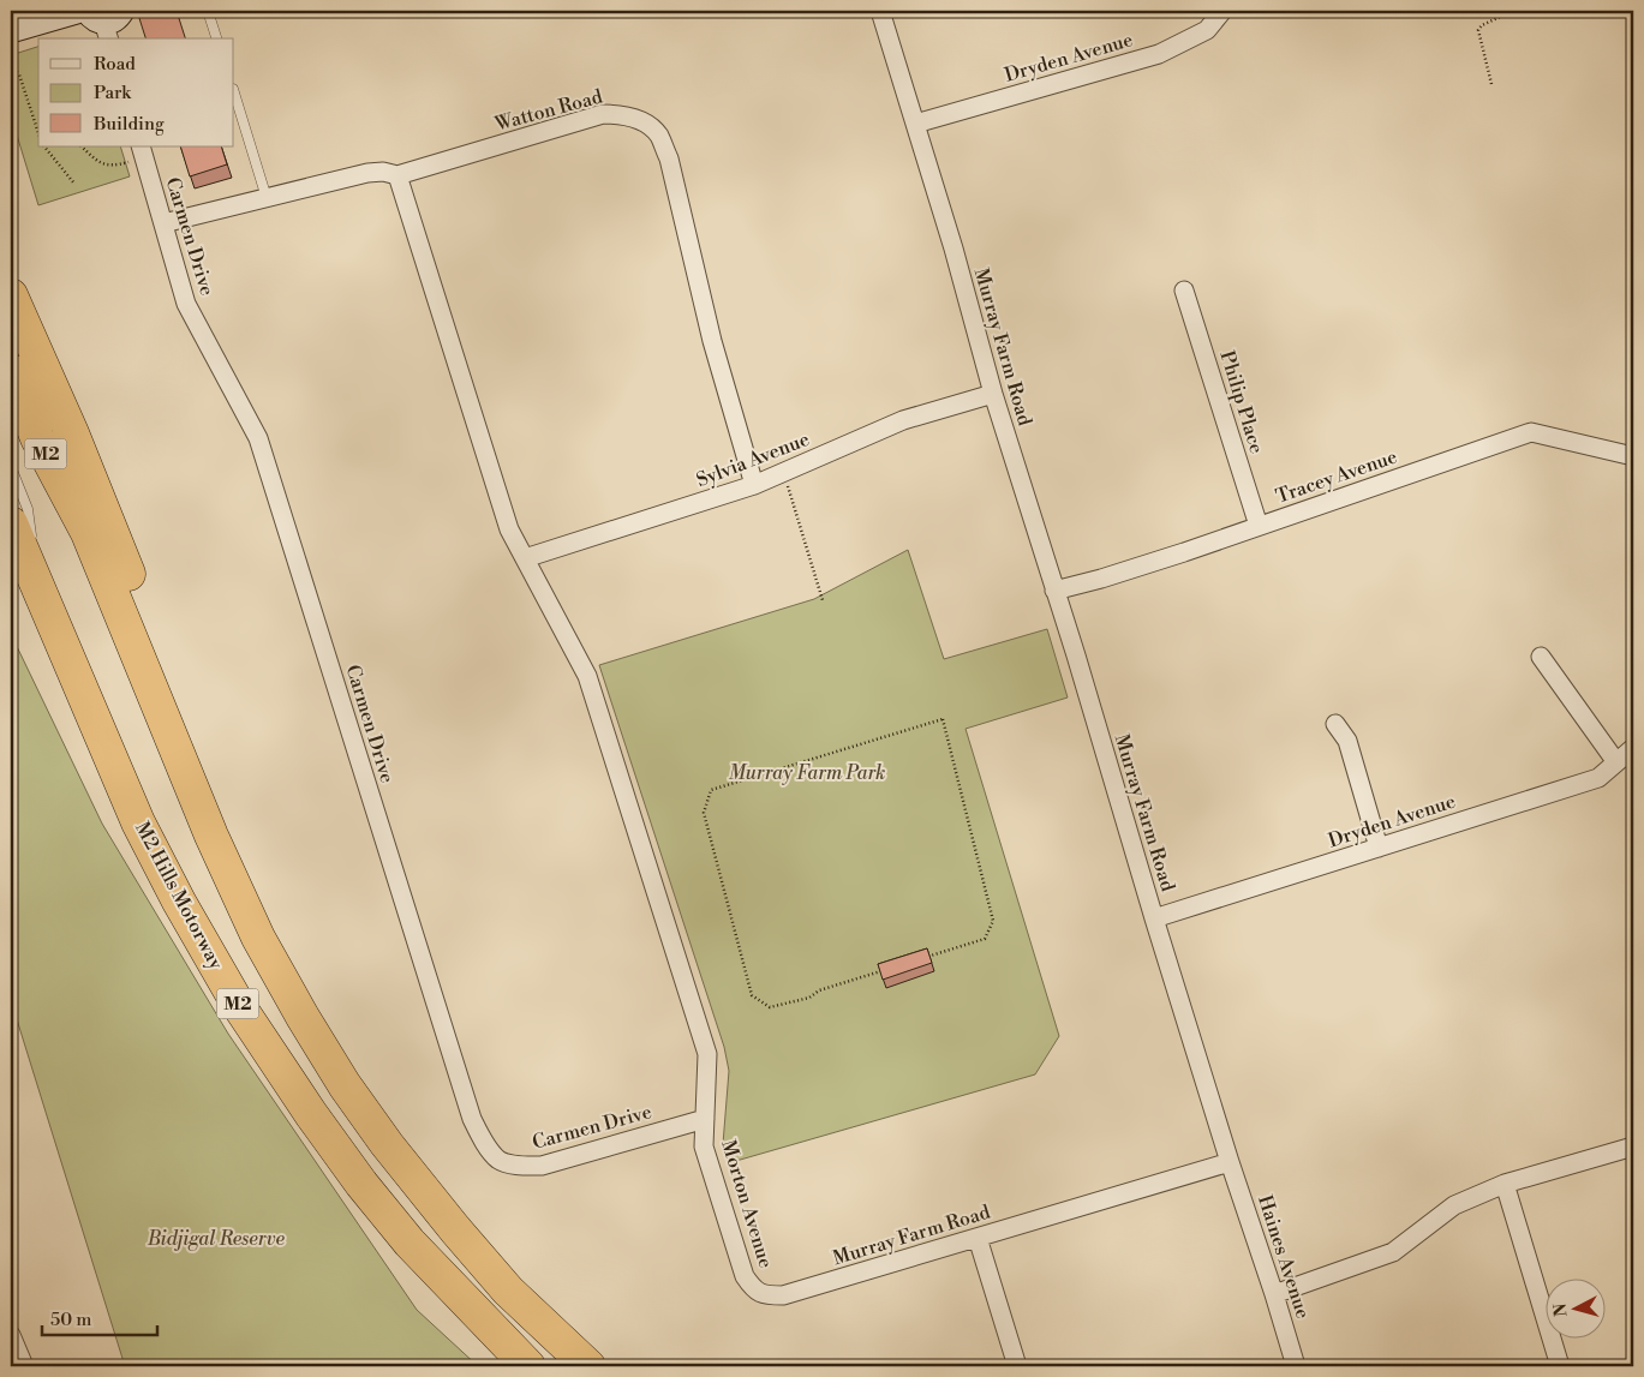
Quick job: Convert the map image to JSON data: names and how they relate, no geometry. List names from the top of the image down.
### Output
{
  "streets": {
    "highway": ["M2", "M2 Hills Motorway"],
    "street": [
      "Dryden Avenue",
      "Watton Road",
      "Carmen Drive",
      "Murray Farm Road",
      "Philip Place",
      "Sylvia Avenue",
      "Tracey Avenue",
      "Morton Avenue",
      "Haines Avenue"
    ]
  },
  "crossings": [
    ["Dryden Avenue", "Murray Farm Road"],
    ["Watton Road", "Carmen Drive"],
    ["Watton Road", "Sylvia Avenue"],
    ["Carmen Drive", "Morton Avenue"],
    ["Murray Farm Road", "Sylvia Avenue"],
    ["Murray Farm Road", "Tracey Avenue"],
    ["Murray Farm Road", "Morton Avenue"],
    ["Murray Farm Road", "Haines Avenue"],
    ["Philip Place", "Tracey Avenue"],
    ["M2", "M2 Hills Motorway"]
  ],
  "parks": ["Murray Farm Park", "Bidjigal Reserve"],
  "legend": ["Road", "Park", "Building"],
  "scale_bar": "50 m",
  "north": "left"
}
